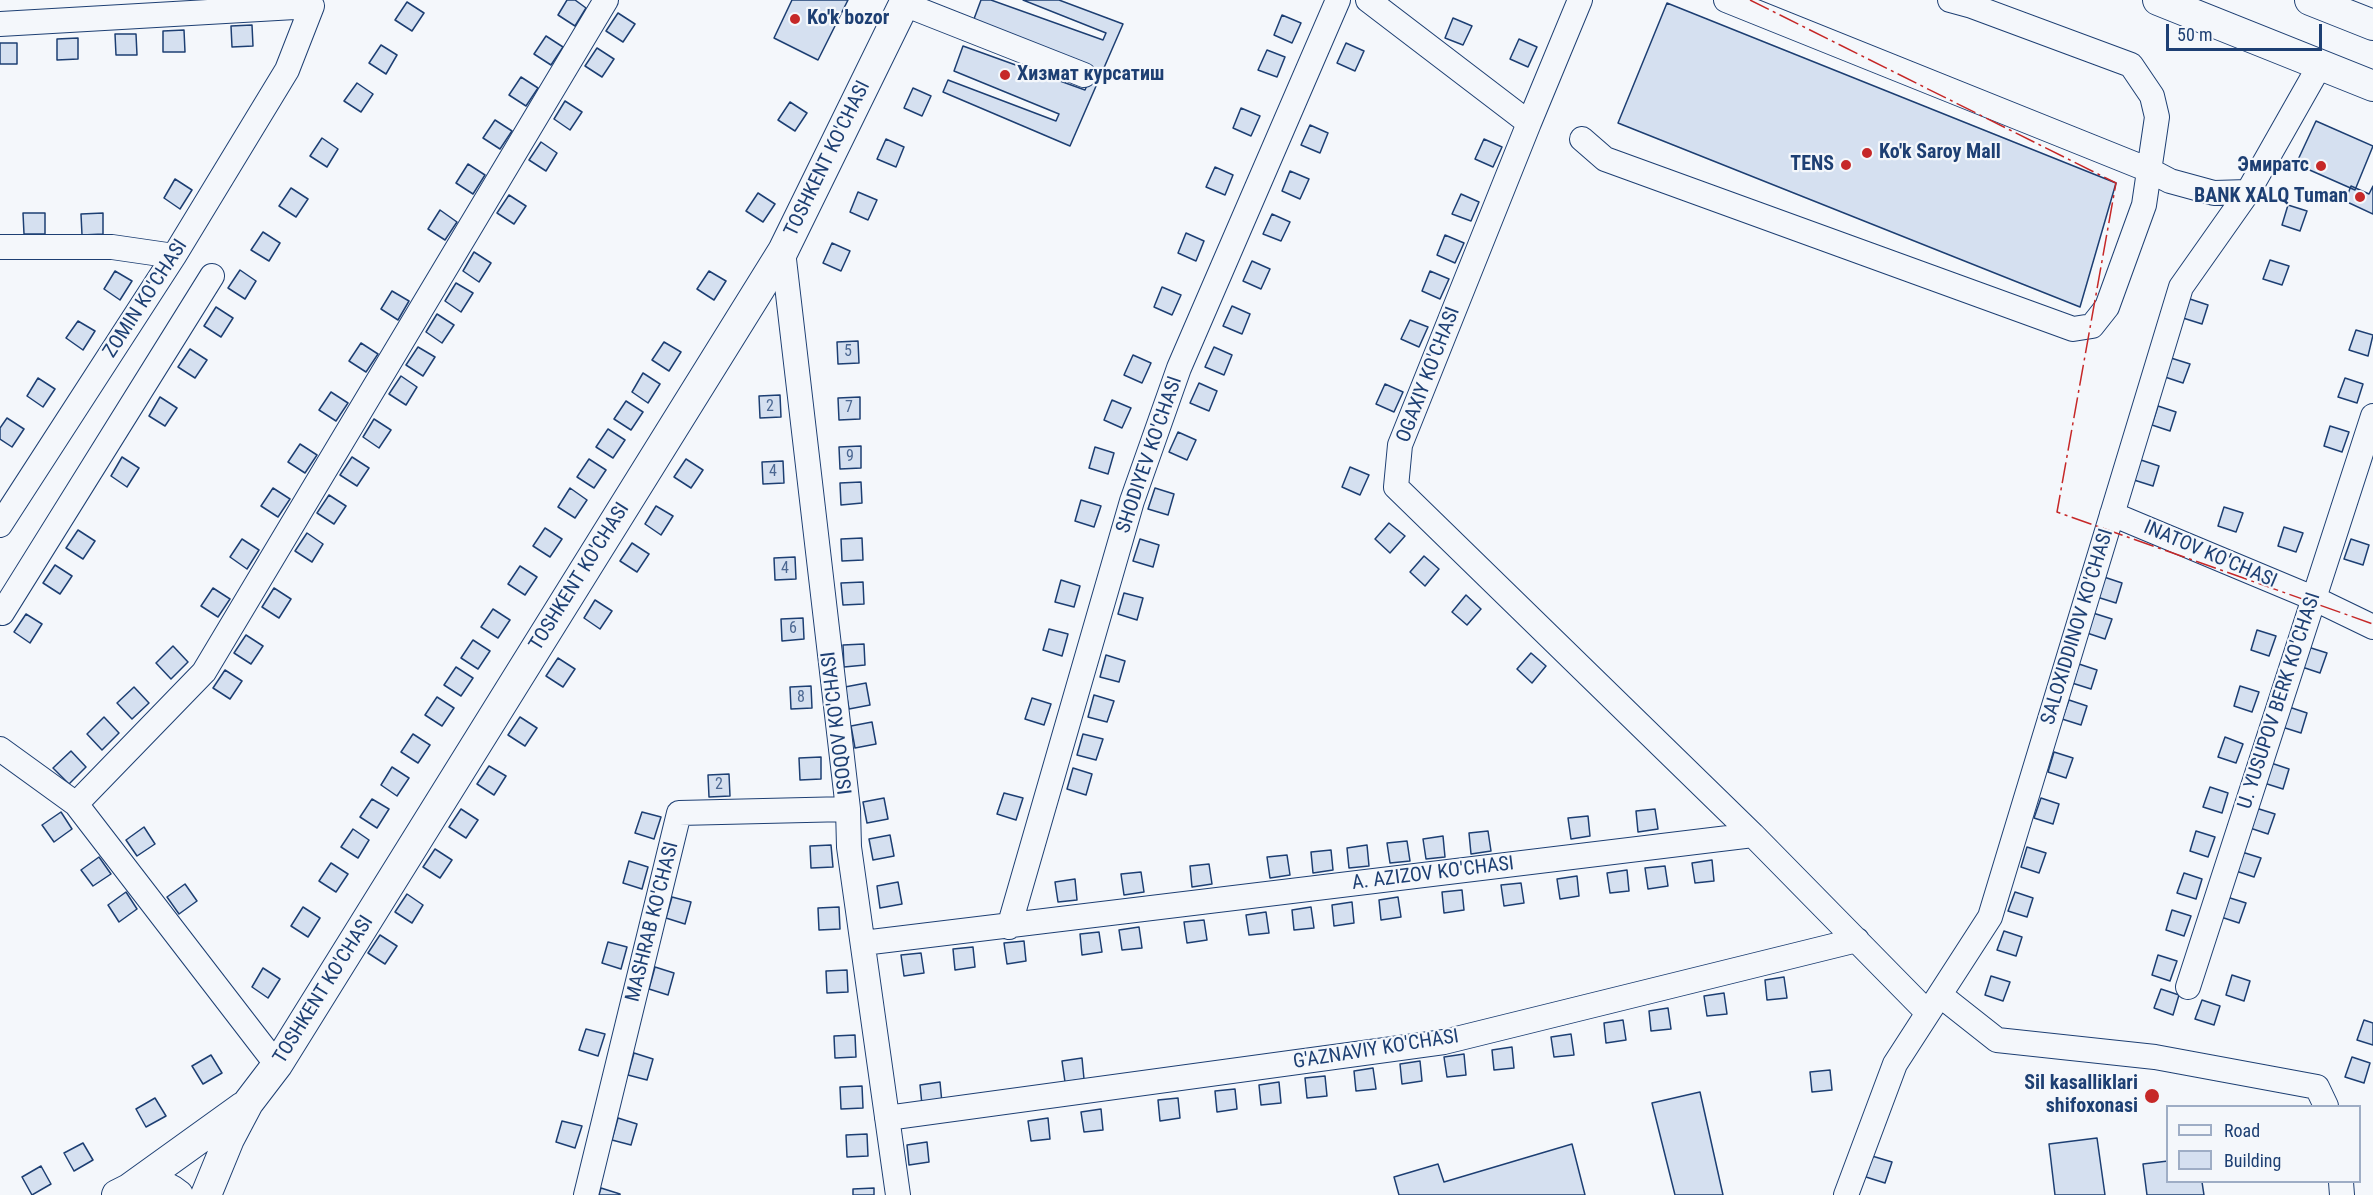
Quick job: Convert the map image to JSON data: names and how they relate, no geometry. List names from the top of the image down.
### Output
{
  "streets": {
    "main road": ["TOSHKENT KO'CHASI"],
    "street": [
      "ZOMIN KO'CHASI",
      "OGAXIY KO'CHASI",
      "SHODIYEV KO'CHASI",
      "INATOV KO'CHASI",
      "SALOXIDDINOV KO'CHASI",
      "U. YUSUPOV BERK KO'CHASI",
      "ISOQOV KO'CHASI",
      "A. AZIZOV KO'CHASI",
      "MASHRAB KO'CHASI",
      "G'AZNAVIY KO'CHASI"
    ]
  },
  "crossings": [
    ["TOSHKENT KO'CHASI", "ISOQOV KO'CHASI"],
    ["OGAXIY KO'CHASI", "A. AZIZOV KO'CHASI"],
    ["SHODIYEV KO'CHASI", "A. AZIZOV KO'CHASI"],
    ["INATOV KO'CHASI", "SALOXIDDINOV KO'CHASI"],
    ["INATOV KO'CHASI", "U. YUSUPOV BERK KO'CHASI"],
    ["ISOQOV KO'CHASI", "A. AZIZOV KO'CHASI"],
    ["ISOQOV KO'CHASI", "MASHRAB KO'CHASI"],
    ["ISOQOV KO'CHASI", "G'AZNAVIY KO'CHASI"]
  ],
  "places": [
    "Ko'k bozor",
    "Хизмат курсатиш",
    "Ko'k Saroy Mall",
    "TENS",
    "Эмиратс",
    "BANK XALQ Tuman",
    "Sil kasalliklari shifoxonasi"
  ],
  "house_numbers": [
    "5",
    "2",
    "7",
    "9",
    "4",
    "4",
    "6",
    "8",
    "2"
  ],
  "legend": ["Road", "Building"],
  "scale_bar": "50 m"
}
